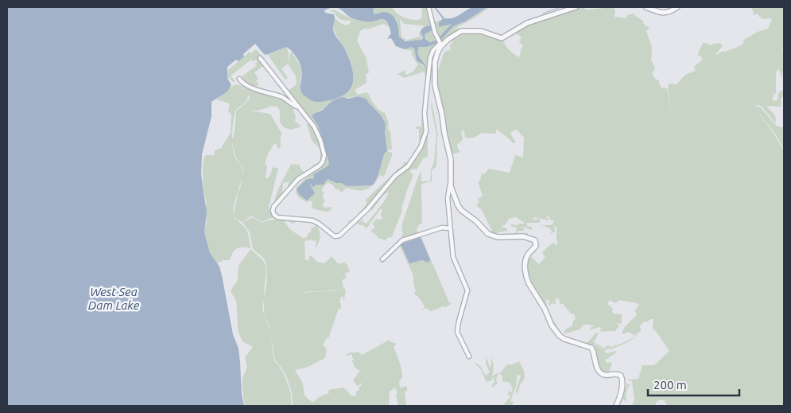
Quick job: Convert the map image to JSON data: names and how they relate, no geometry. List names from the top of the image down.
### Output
{
  "water": ["West Sea Dam Lake"],
  "scale_bar": "200 m"
}
